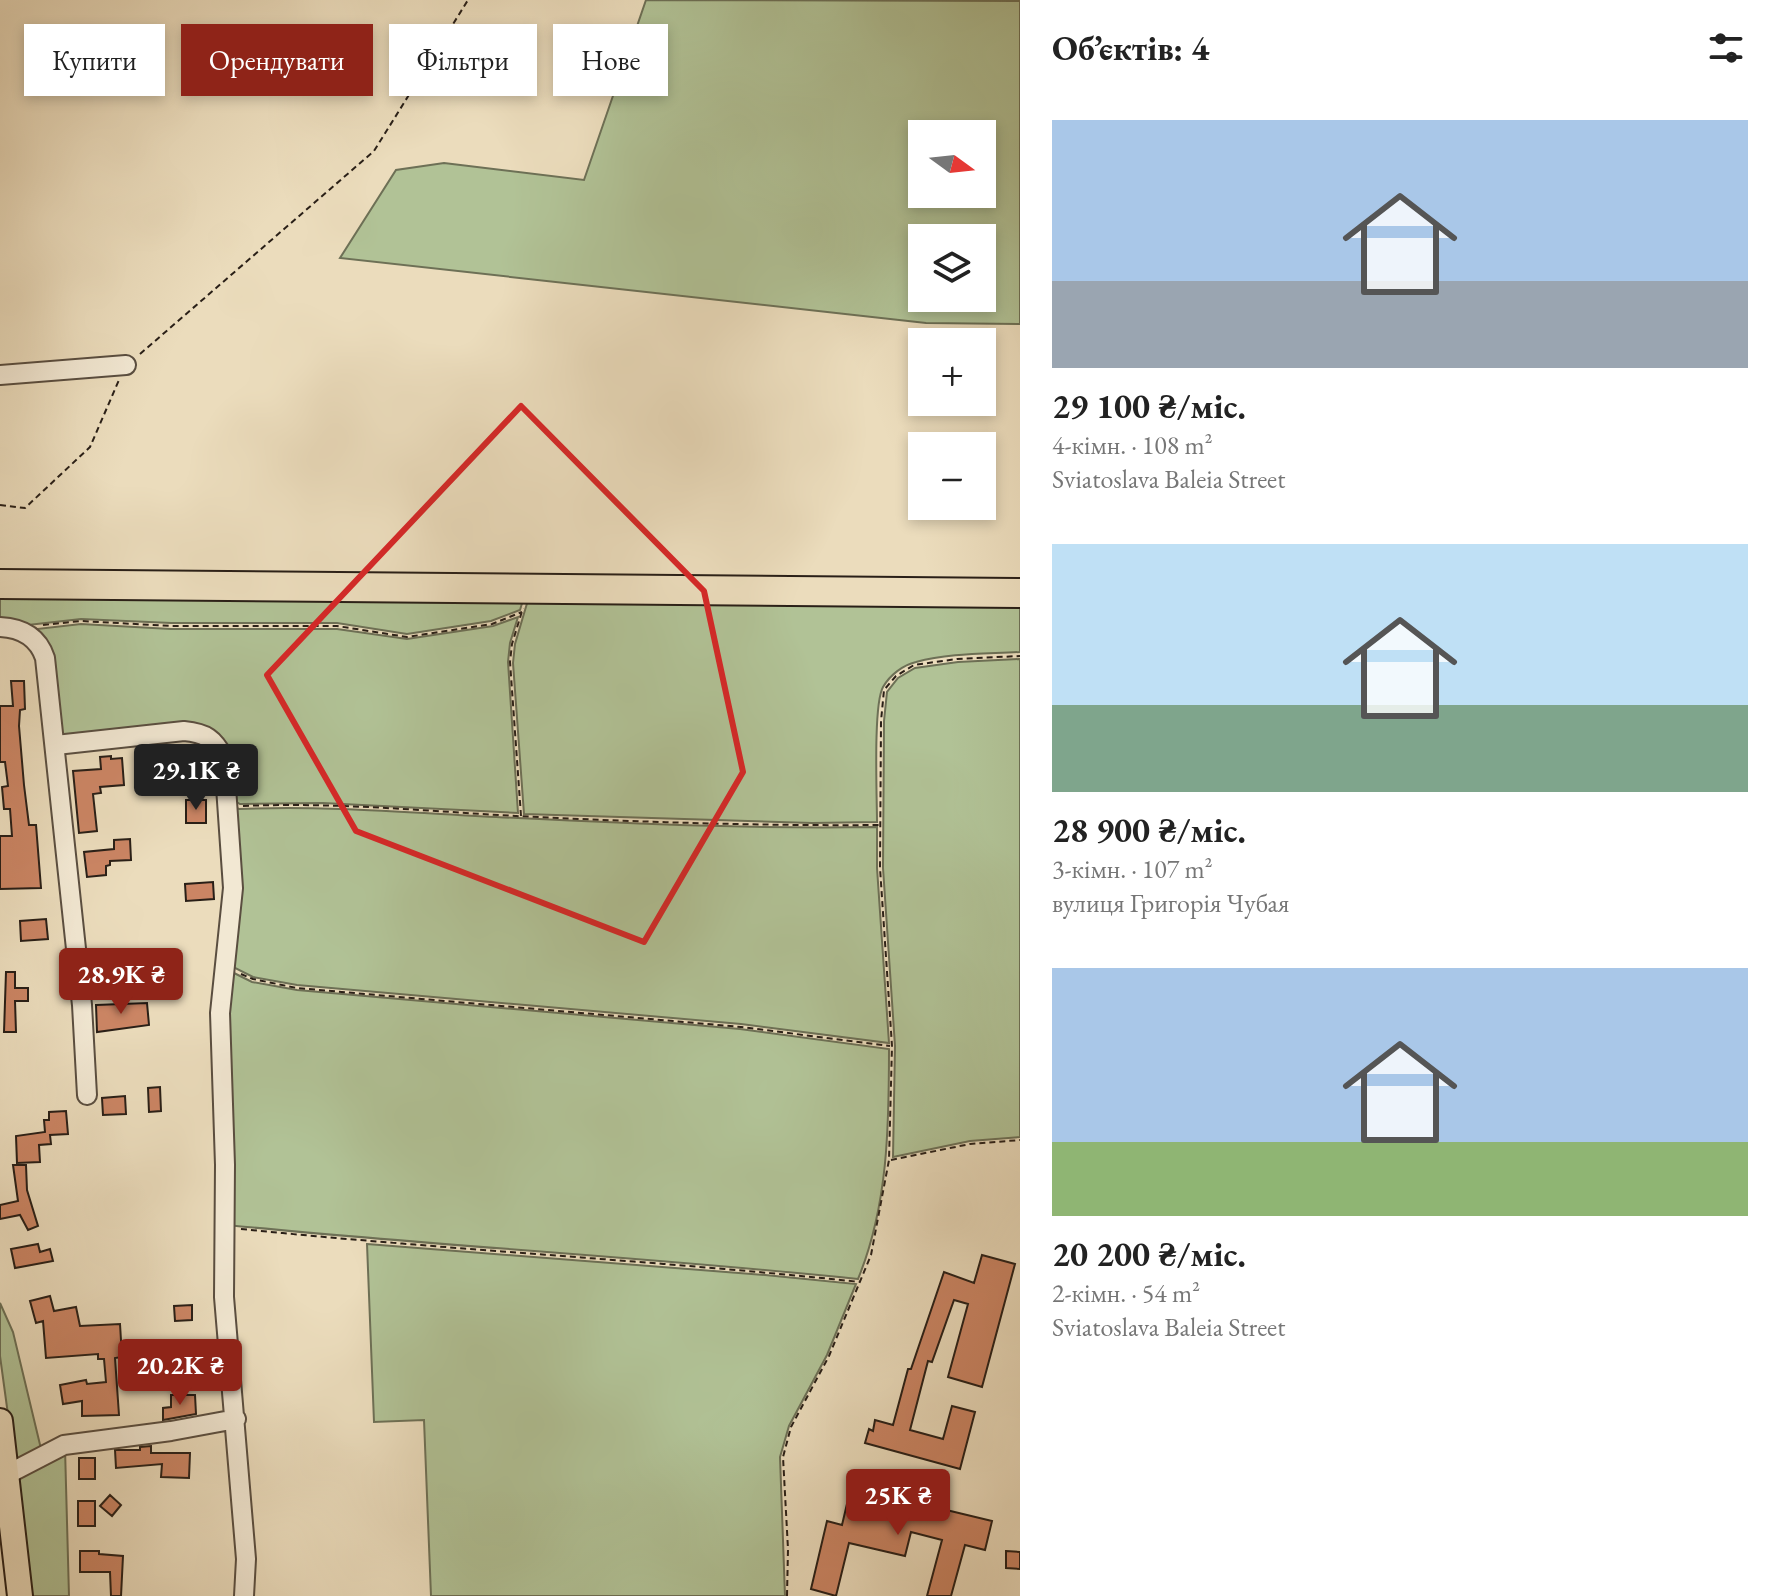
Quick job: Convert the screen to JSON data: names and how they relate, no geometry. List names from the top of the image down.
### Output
{
  "north": "right",
  "page": {
    "heading": "Об’єктів: 4",
    "chip": [
      "Купити",
      "Орендувати",
      "Фільтри",
      "Нове"
    ],
    "list": [
      {
        "name": "29 100 ₴/міс.",
        "note": "4-кімн. · 108 m² · Sviatoslava Baleia Street"
      },
      {
        "name": "28 900 ₴/міс.",
        "note": "3-кімн. · 107 m² · вулиця Григорія Чубая"
      },
      {
        "name": "20 200 ₴/міс.",
        "note": "2-кімн. · 54 m² · Sviatoslava Baleia Street"
      }
    ],
    "map_buttons": ["+", "−"],
    "price": [
      "29.1K ₴",
      "28.9K ₴",
      "20.2K ₴",
      "25K ₴"
    ]
  }
}
